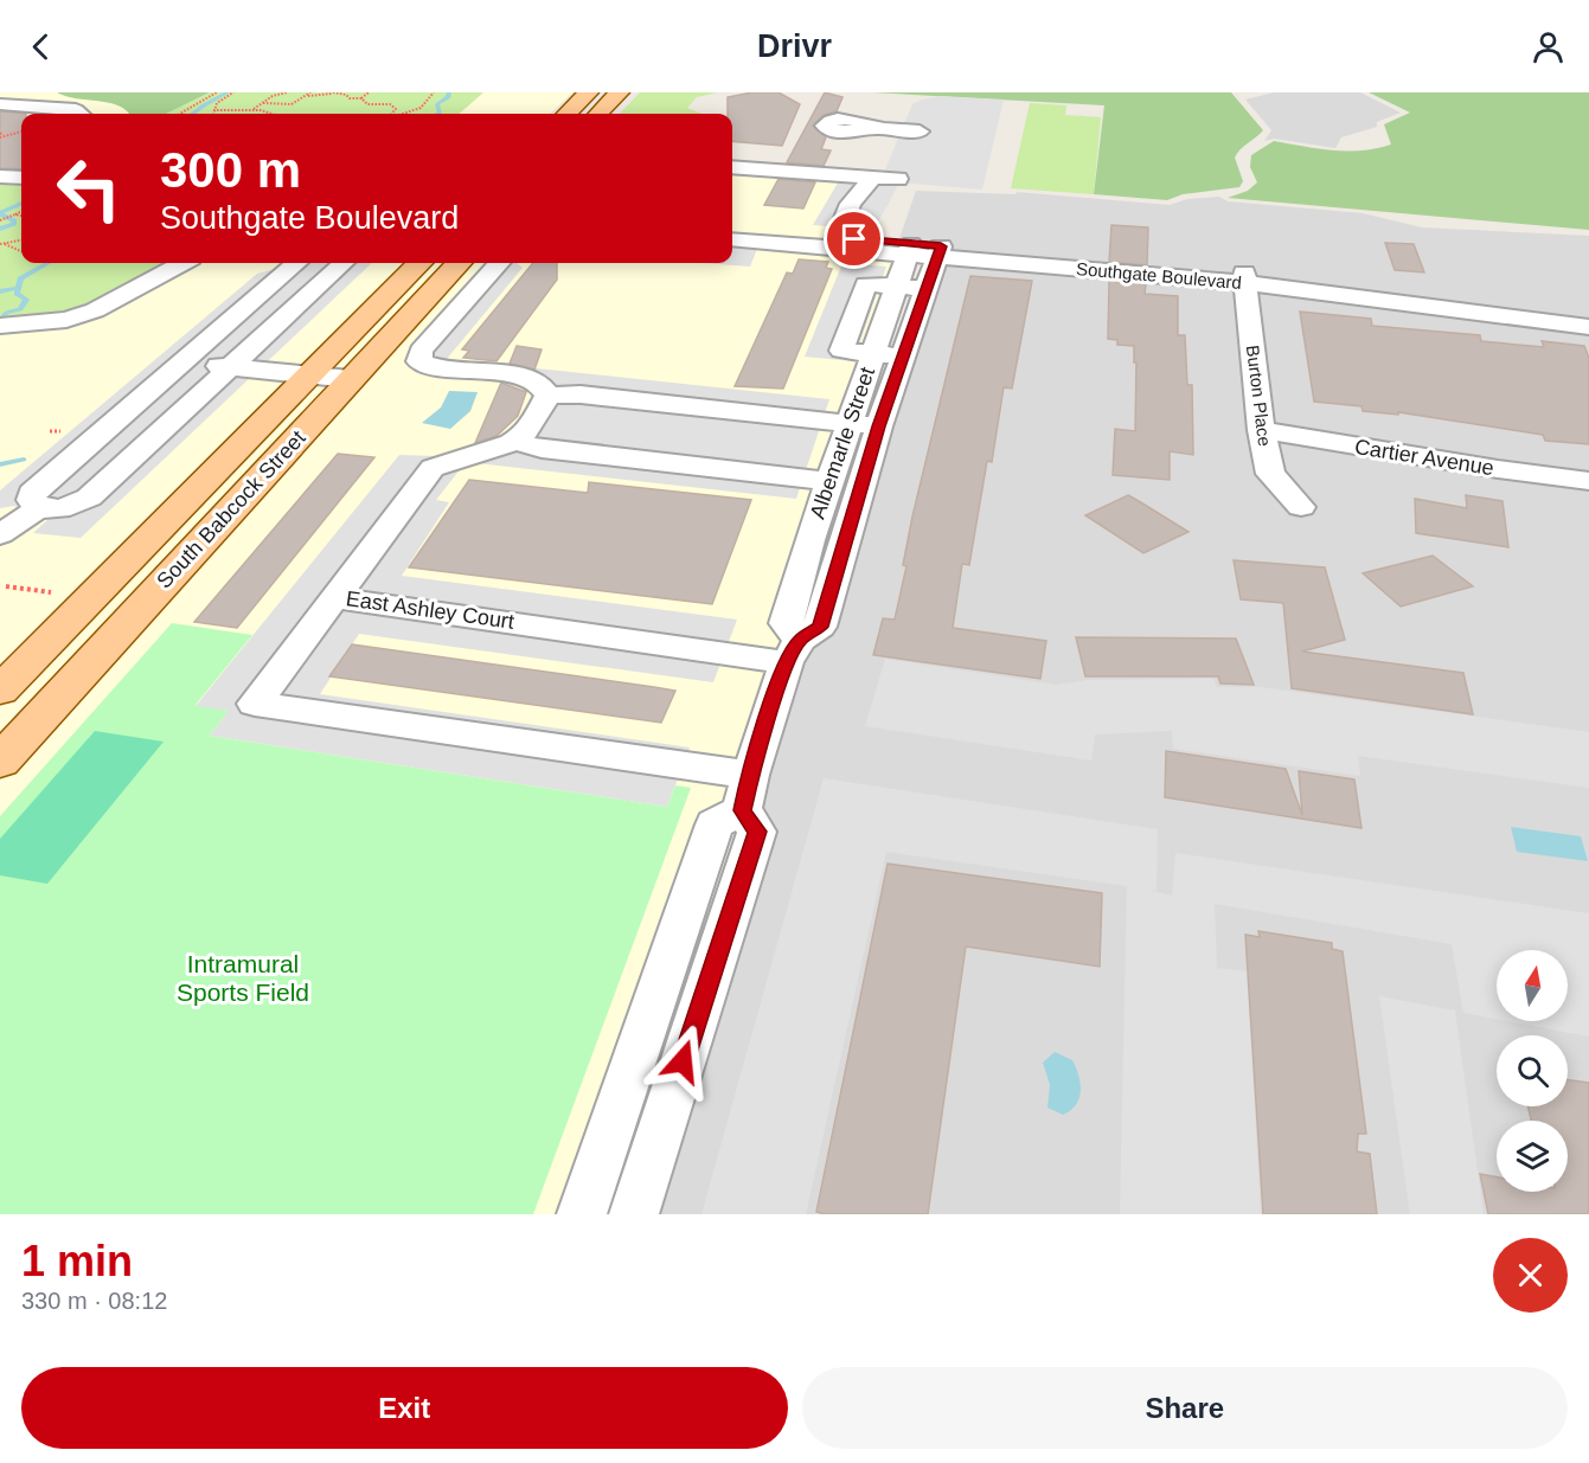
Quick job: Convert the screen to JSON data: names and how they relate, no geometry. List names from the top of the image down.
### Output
{
  "streets": {
    "main road": ["South Babcock Street"],
    "street": [
      "Southgate Boulevard",
      "Burton Place",
      "Albemarle Street",
      "Cartier Avenue",
      "East Ashley Court"
    ]
  },
  "crossings": [
    ["Southgate Boulevard", "Burton Place"],
    ["Southgate Boulevard", "Albemarle Street"],
    ["Burton Place", "Cartier Avenue"],
    ["Albemarle Street", "East Ashley Court"]
  ],
  "parks": ["Intramural Sports Field"],
  "north": "top",
  "page": {
    "header": "Drivr",
    "turn": ["300 m", "Southgate Boulevard"],
    "heading": ["1 min", "330 m · 08:12"],
    "buttons": ["Exit", "Share"]
  }
}
